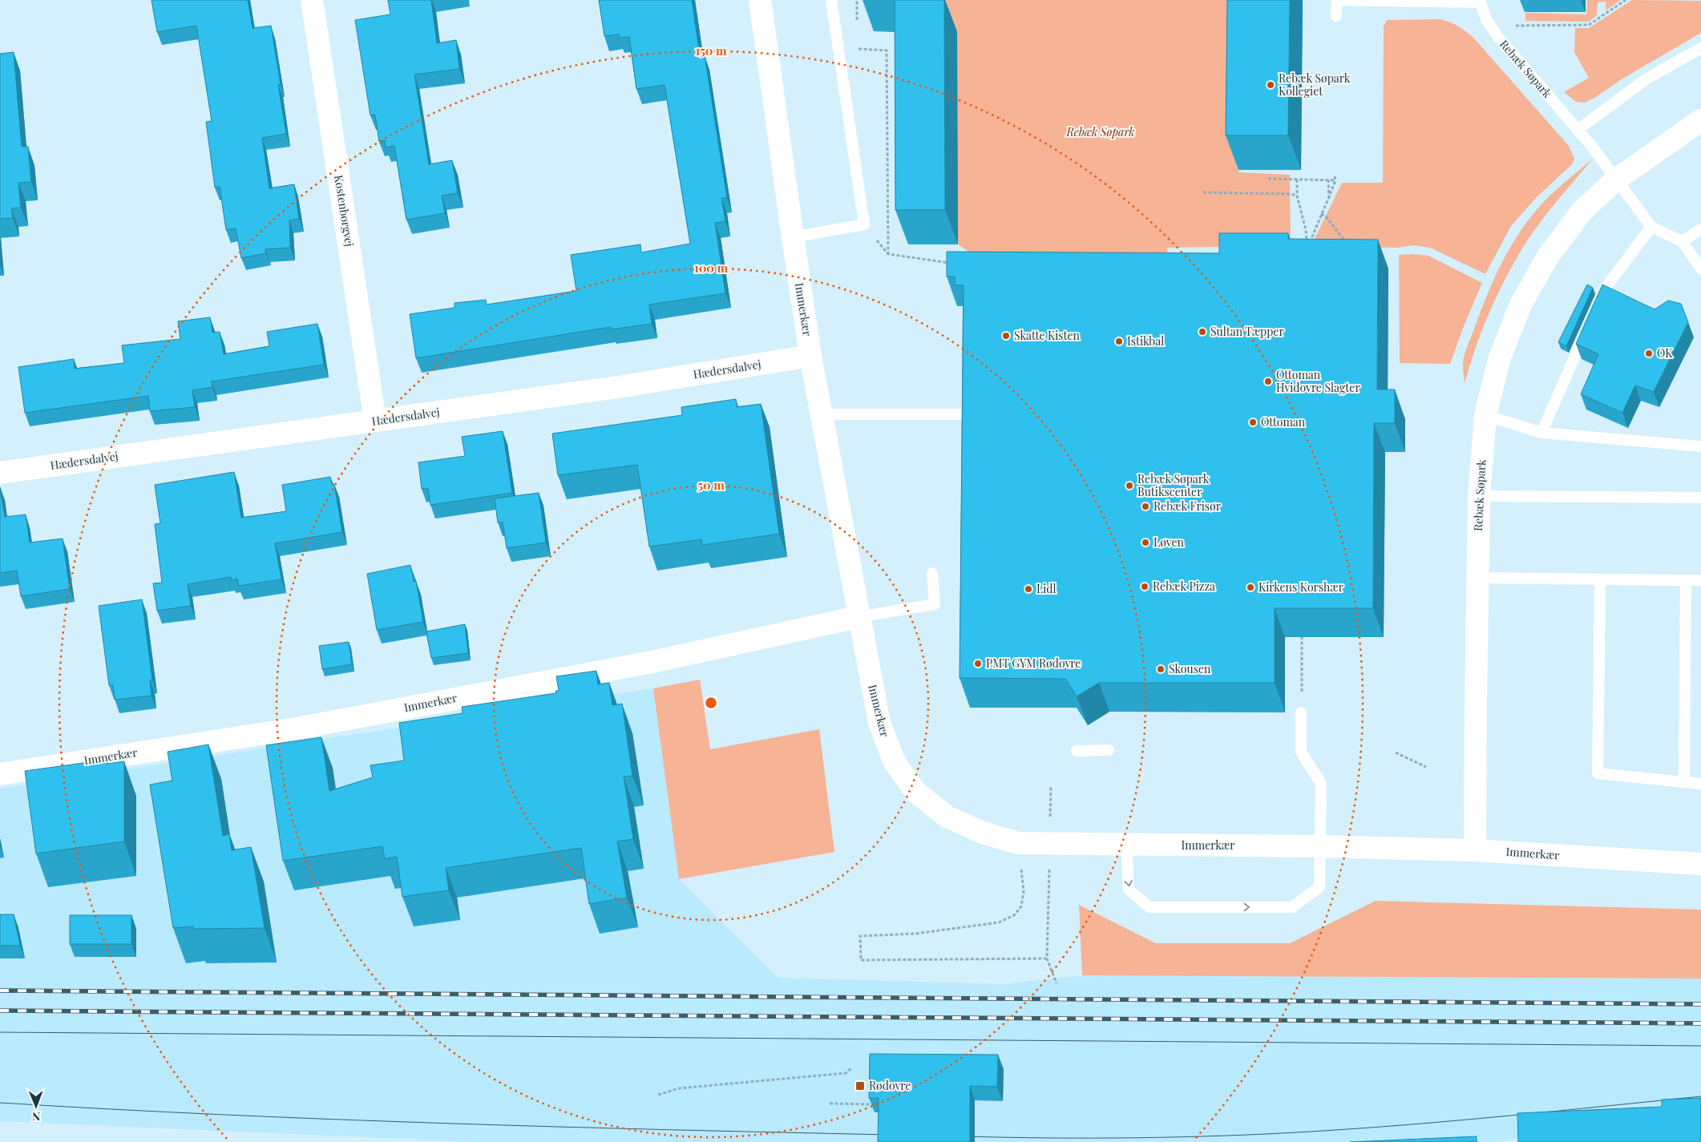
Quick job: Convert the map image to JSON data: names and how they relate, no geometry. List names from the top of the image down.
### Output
{
  "streets": {
    "street": [
      "Rebæk Søpark",
      "Kostenborgvej",
      "Immerkær",
      "Hædersdalvej"
    ]
  },
  "crossings": [
    ["Rebæk Søpark", "Immerkær"],
    ["Kostenborgvej", "Hædersdalvej"],
    ["Immerkær", "Hædersdalvej"]
  ],
  "parks": ["Rebæk Søpark"],
  "places": {
    "other": [
      "Rebæk Søpark Kollegiet",
      "Sultan Tæpper",
      "Skatte Kisten",
      "Istikbal",
      "OK",
      "Ottoman Hvidovre Slagter",
      "Ottoman",
      "Rebæk Søpark Butikscenter",
      "Rebæk Frisør",
      "Løven",
      "Rebæk Pizza",
      "Kirkens Korshær",
      "Lidl",
      "PMT GYM Rødovre",
      "Skousen"
    ],
    "transit": ["Rødovre"]
  },
  "north": "bottom",
  "rings": ["150 m", "100 m", "50 m"]
}
